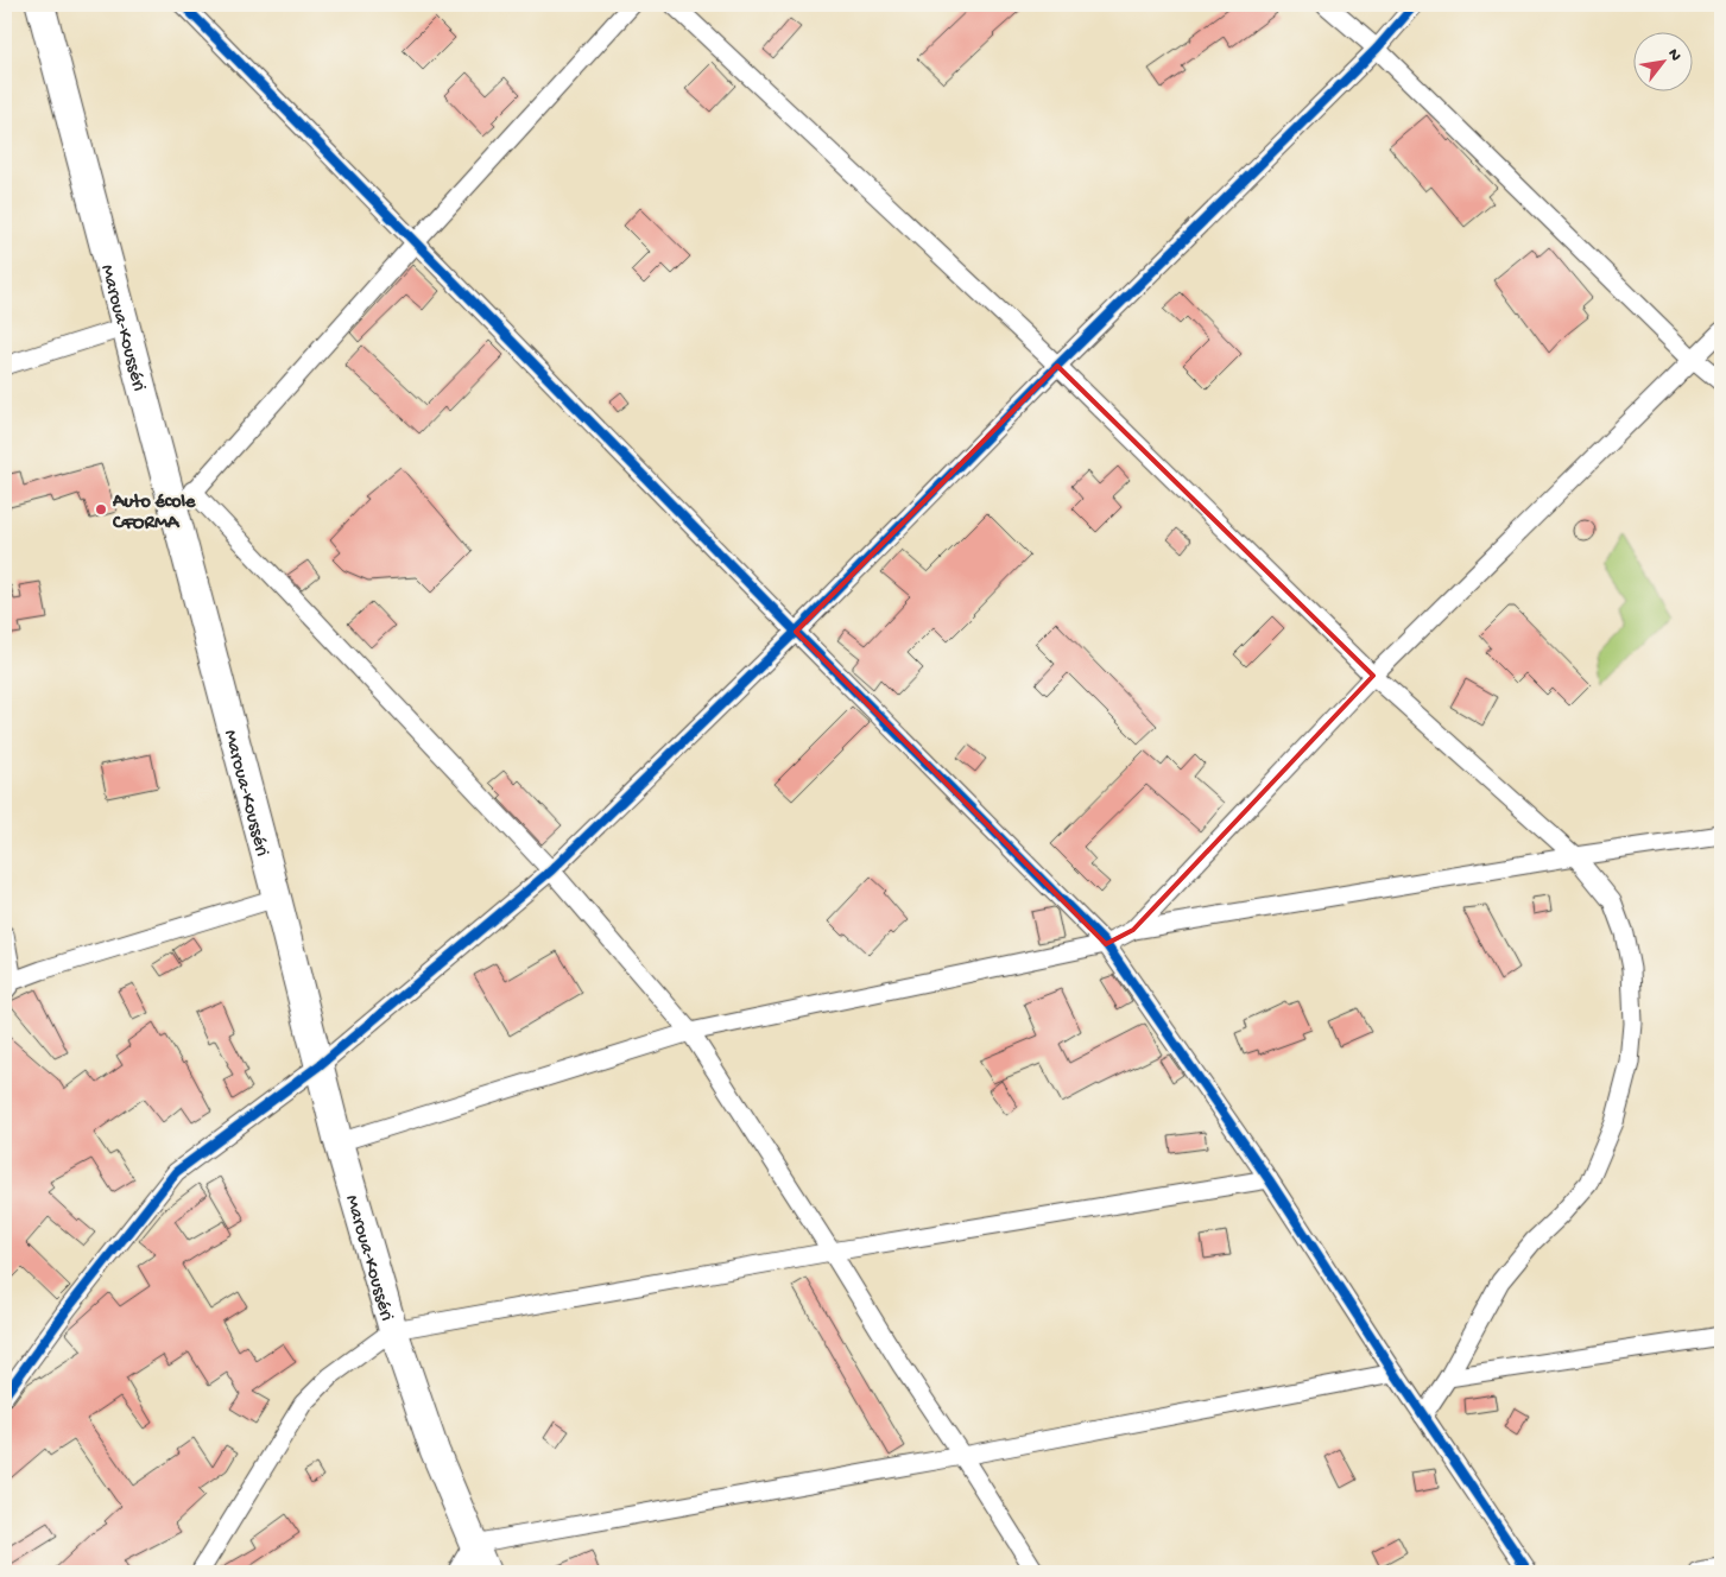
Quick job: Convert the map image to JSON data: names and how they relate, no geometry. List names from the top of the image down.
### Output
{
  "streets": {
    "highway": ["Maroua-Kousséri"]
  },
  "places": ["Auto école CFORMA"],
  "north": "top right"
}
